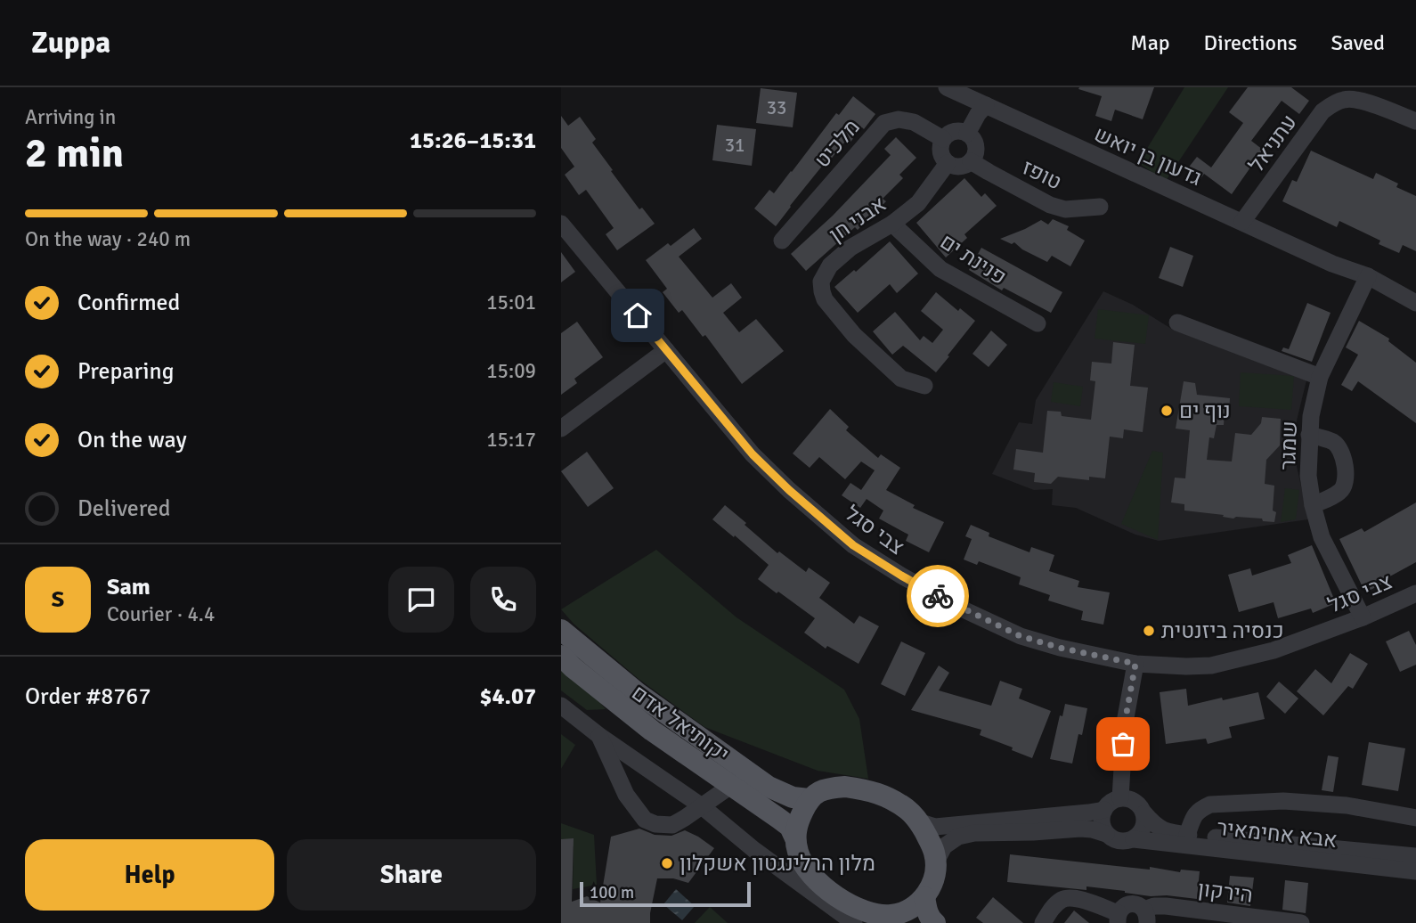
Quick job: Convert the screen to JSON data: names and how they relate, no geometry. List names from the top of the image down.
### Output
{
  "streets": {
    "main road": ["יקותיאל אדם"],
    "street": [
      "מלכיט",
      "עתניאל",
      "גדעון בן יואש",
      "טופז",
      "אבני חן",
      "פנינת ים",
      "שמגר",
      "צבי סגל",
      "אבא אחימאיר",
      "הירקון"
    ]
  },
  "crossings": [
    ["מלכיט", "טופז"],
    ["מלכיט", "אבני חן"],
    ["עתניאל", "גדעון בן יואש"],
    ["גדעון בן יואש", "שמגר"],
    ["טופז", "אבני חן"],
    ["אבני חן", "פנינת ים"],
    ["שמגר", "צבי סגל"]
  ],
  "places": ["נוף ים", "כנסיה ביזנטית", "מלון הרלינגטון אשקלון"],
  "house_numbers": ["33", "31"],
  "scale_bar": "100 m",
  "page": {
    "header": "Zuppa",
    "nav": ["Map", "Directions", "Saved"],
    "heading": ["2 min", "Arriving in", "15:26–15:31"],
    "panel": [
      "Sam",
      "Courier · 4.4",
      "Order #8767",
      "$4.07"
    ],
    "bar": "On the way · 240 m",
    "list": [
      ["Confirmed", "15:01"],
      ["Preparing", "15:09"],
      ["On the way", "15:17"],
      "Delivered"
    ],
    "round": "S",
    "buttons": ["Help", "Share"],
    "scale": "100 m"
  }
}
